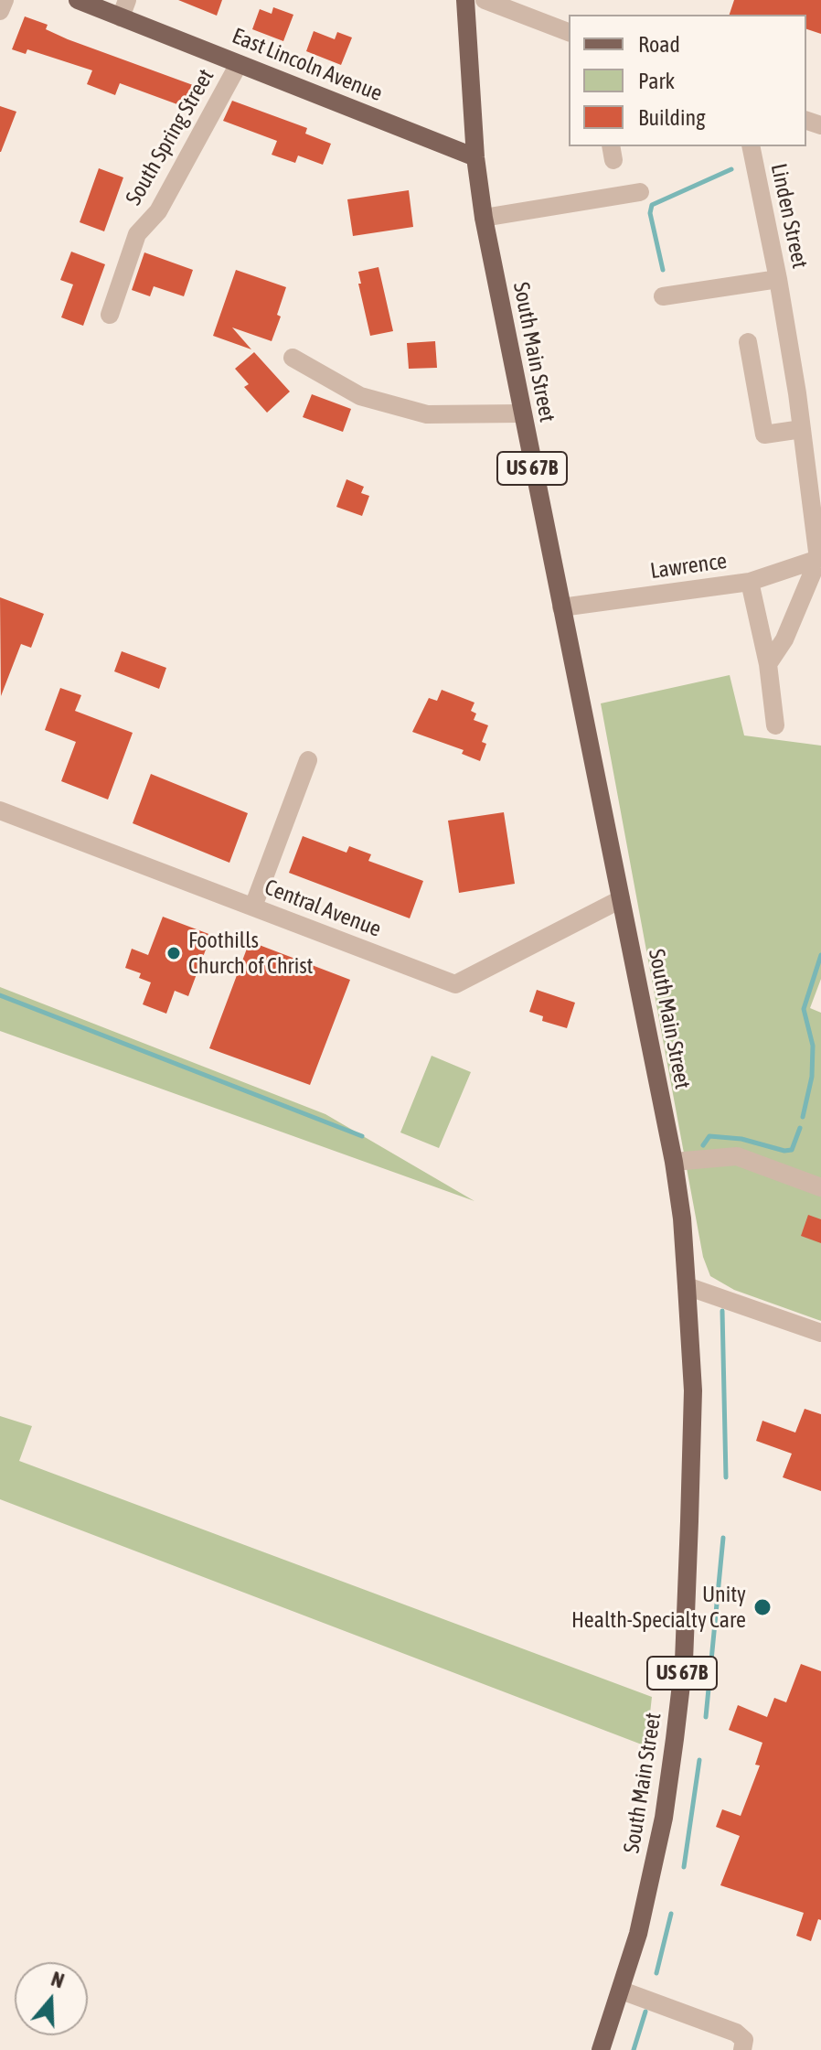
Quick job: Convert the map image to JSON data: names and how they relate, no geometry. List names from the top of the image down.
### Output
{
  "streets": {
    "main road": ["East Lincoln Avenue", "South Main Street", "US 67B"],
    "street": [
      "South Spring Street",
      "Linden Street",
      "Lawrence",
      "Central Avenue"
    ]
  },
  "crossings": [
    ["East Lincoln Avenue", "South Spring Street"],
    ["East Lincoln Avenue", "South Main Street"],
    ["Linden Street", "Lawrence"],
    ["South Main Street", "Lawrence"],
    ["South Main Street", "Central Avenue"]
  ],
  "places": ["Foothills Church of Christ", "Unity Health-Specialty Care"],
  "legend": ["Road", "Park", "Building"],
  "north": "top"
}
